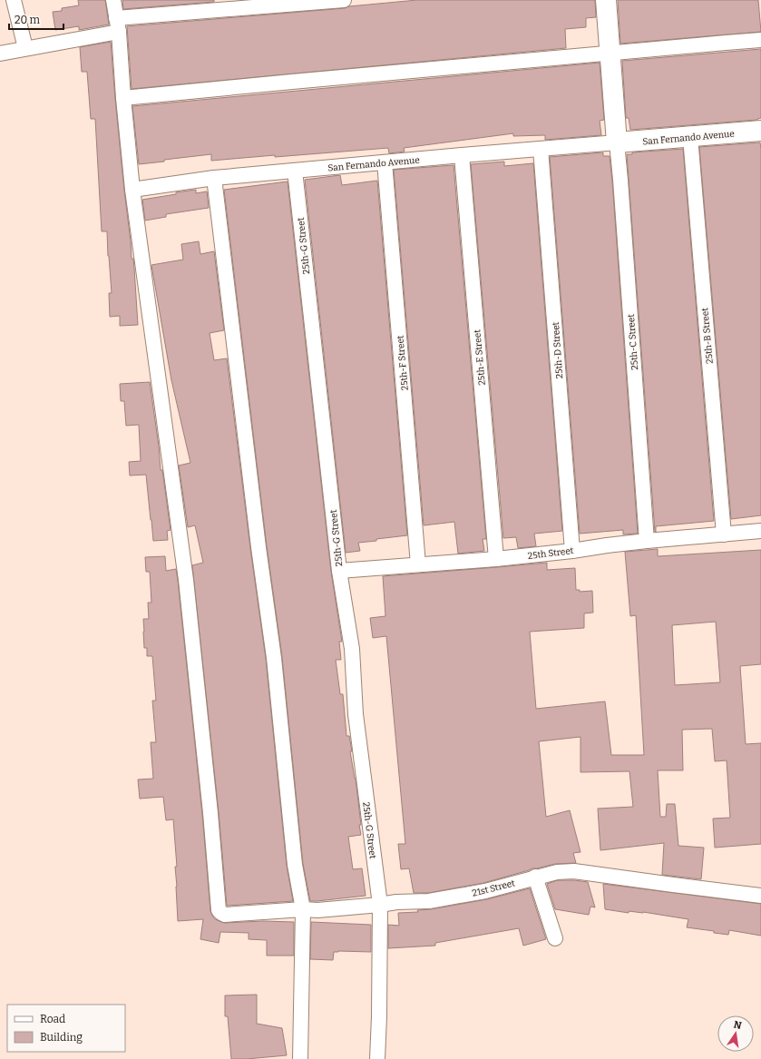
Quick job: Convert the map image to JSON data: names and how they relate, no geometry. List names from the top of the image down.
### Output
{
  "streets": {
    "main road": ["San Fernando Avenue"],
    "street": [
      "25th-G Street",
      "25th-B Street",
      "25th-C Street",
      "25th-D Street",
      "25th-E Street",
      "25th-F Street",
      "25th Street",
      "21st Street"
    ]
  },
  "crossings": [
    ["San Fernando Avenue", "25th-G Street"],
    ["San Fernando Avenue", "25th-B Street"],
    ["San Fernando Avenue", "25th-C Street"],
    ["San Fernando Avenue", "25th-D Street"],
    ["San Fernando Avenue", "25th-E Street"],
    ["San Fernando Avenue", "25th-F Street"],
    ["San Fernando Avenue", "21st Street"],
    ["25th-G Street", "25th Street"],
    ["25th-G Street", "21st Street"],
    ["25th-B Street", "25th Street"],
    ["25th-C Street", "25th Street"],
    ["25th-D Street", "25th Street"],
    ["25th-E Street", "25th Street"],
    ["25th-F Street", "25th Street"]
  ],
  "legend": ["Road", "Building"],
  "scale_bar": "20 m",
  "north": "top"
}
